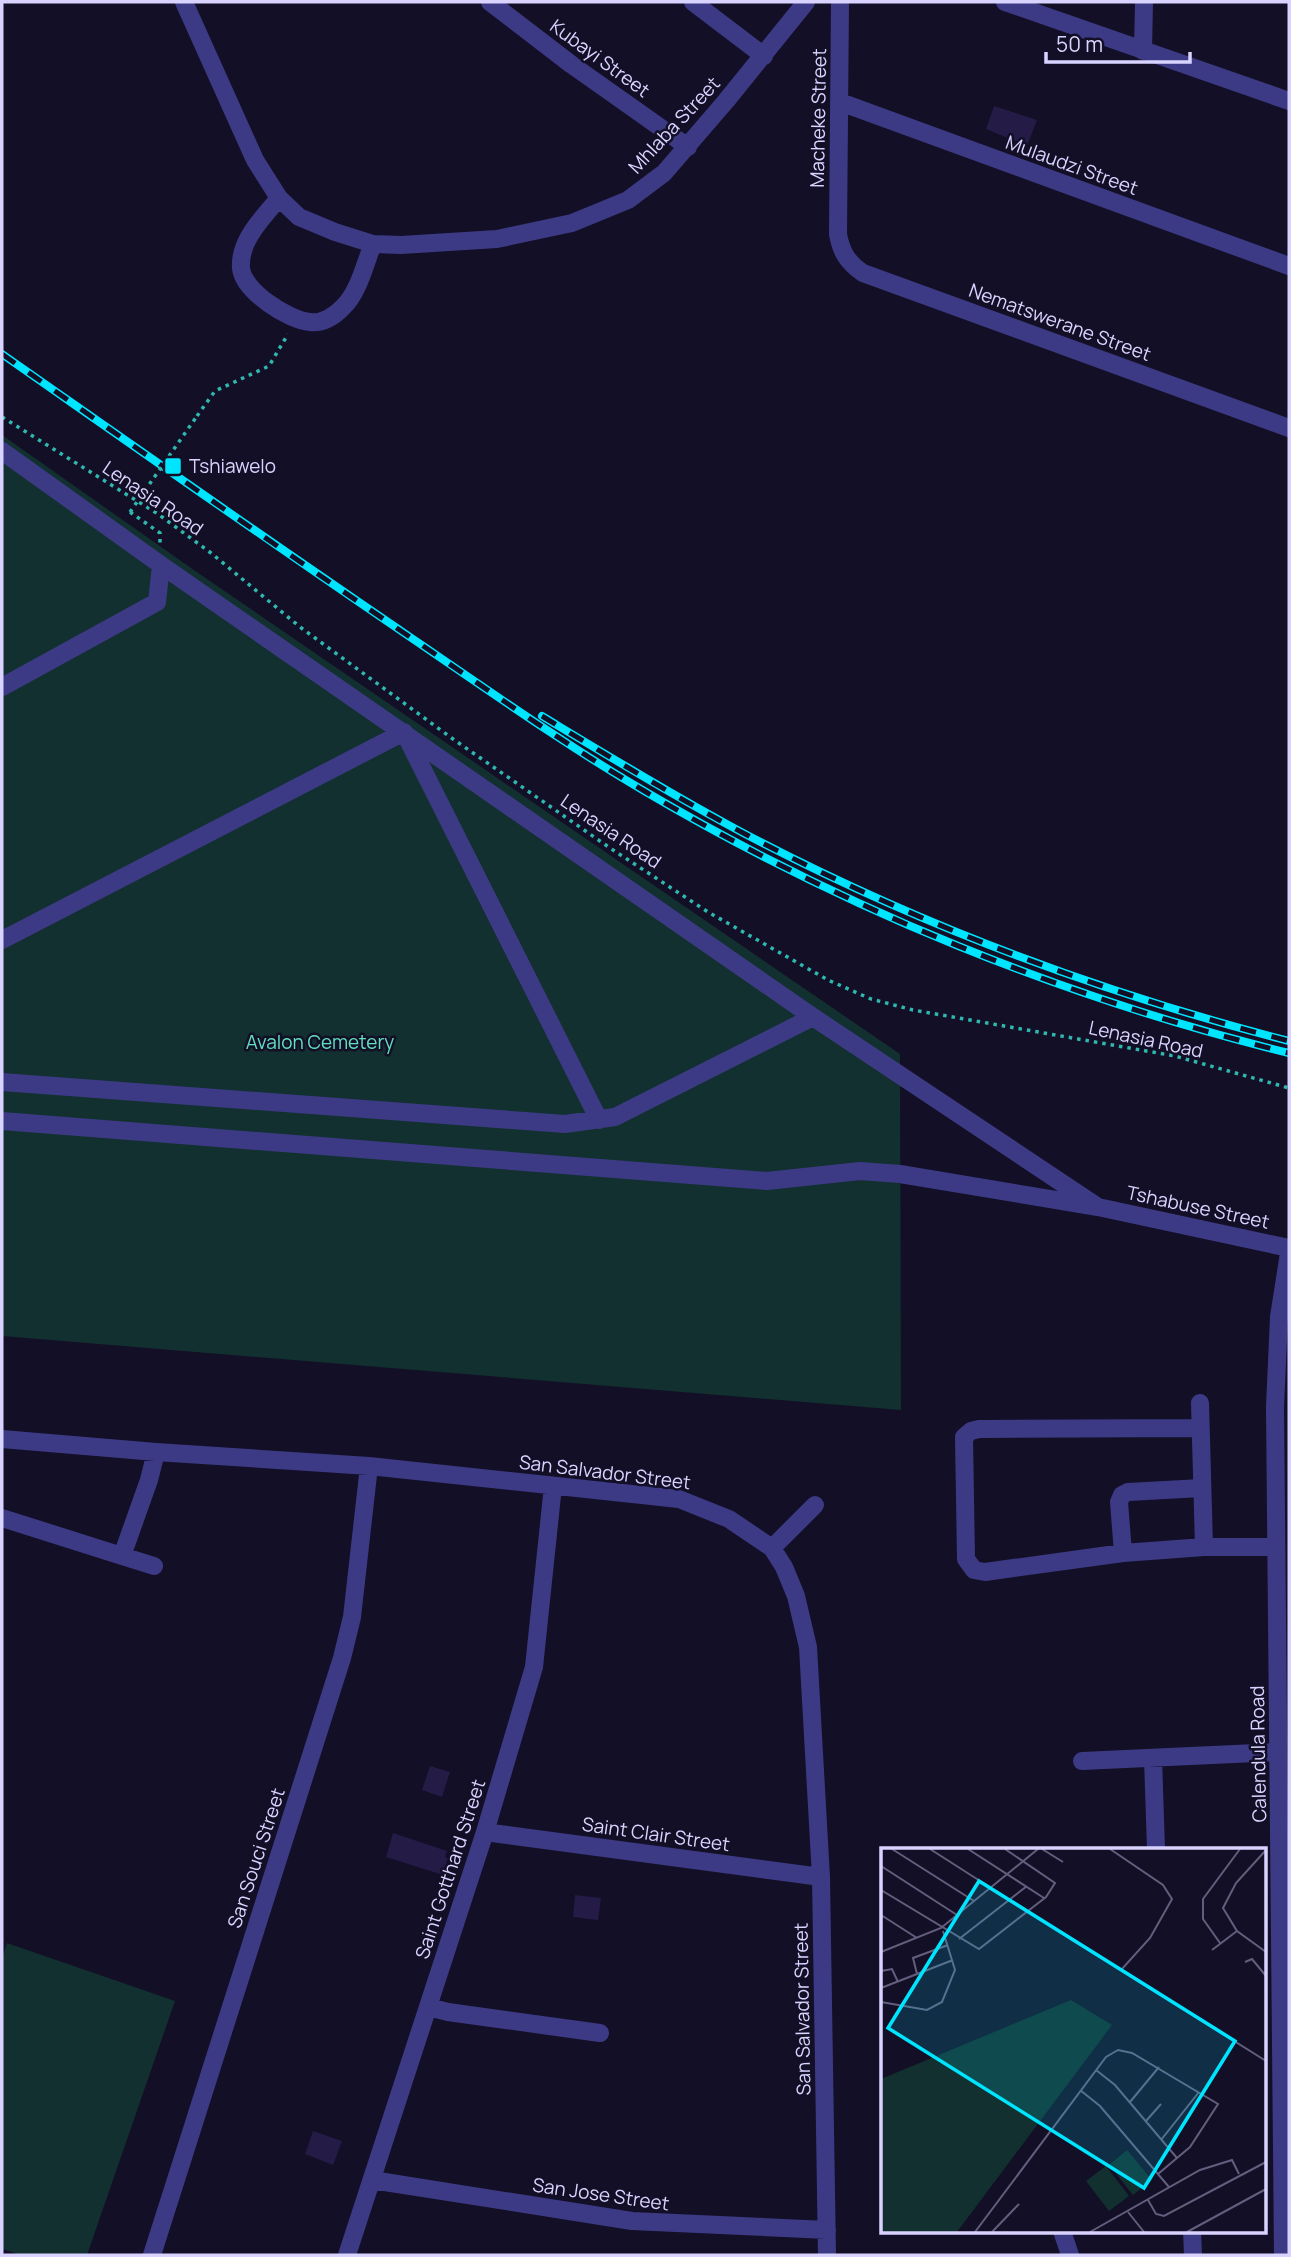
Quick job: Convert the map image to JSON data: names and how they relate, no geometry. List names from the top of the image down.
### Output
{
  "streets": {
    "street": [
      "Kubayi Street",
      "Macheke Street",
      "Mhlaba Street",
      "Mulaudzi Street",
      "Nematswerane Street",
      "Tshabuse Street",
      "San Salvador Street",
      "Calendula Road",
      "Saint Clair Street",
      "San Souci Street",
      "Saint Gotthard Street",
      "San Jose Street"
    ],
    "path": ["Lenasia Road"]
  },
  "crossings": [
    ["Kubayi Street", "Mhlaba Street"],
    ["Macheke Street", "Mulaudzi Street"],
    ["Macheke Street", "Nematswerane Street"],
    ["Tshabuse Street", "Calendula Road"],
    ["San Salvador Street", "Saint Clair Street"],
    ["San Salvador Street", "San Souci Street"],
    ["San Salvador Street", "Saint Gotthard Street"],
    ["San Salvador Street", "San Jose Street"],
    ["Saint Clair Street", "Saint Gotthard Street"],
    ["Saint Gotthard Street", "San Jose Street"]
  ],
  "parks": ["Avalon Cemetery"],
  "places": {
    "transit": ["Tshiawelo"]
  },
  "scale_bar": "50 m"
}
